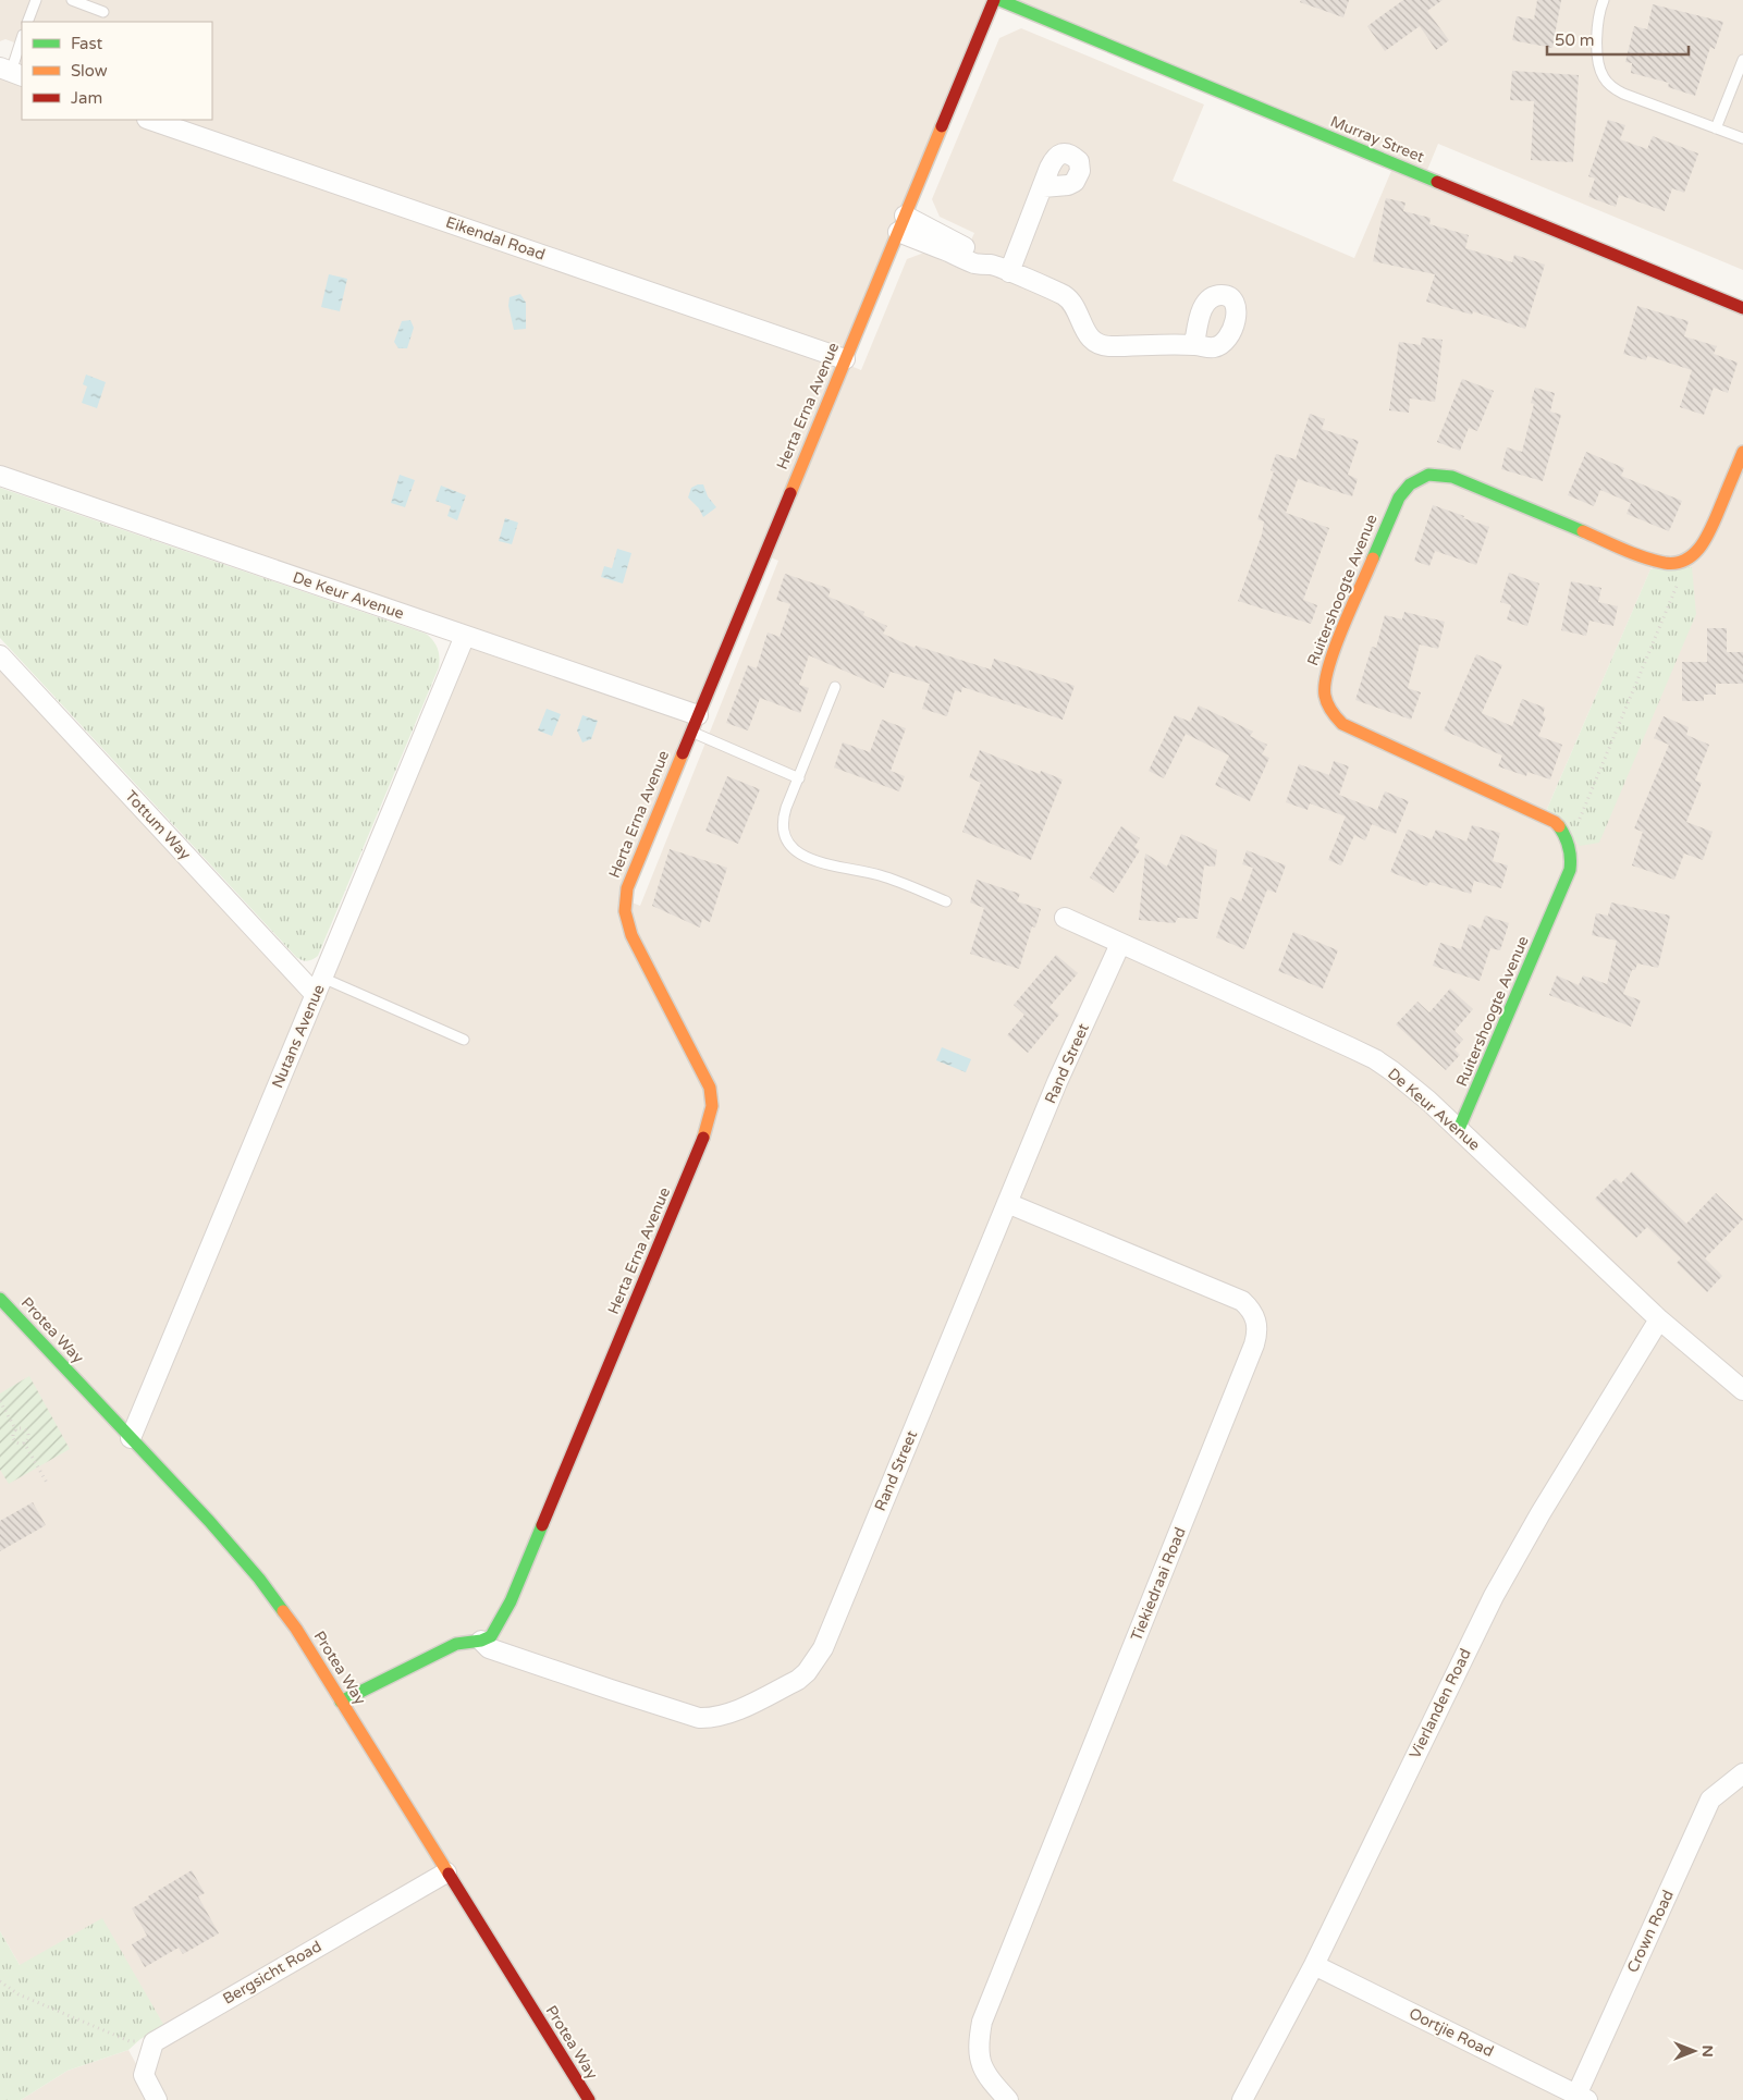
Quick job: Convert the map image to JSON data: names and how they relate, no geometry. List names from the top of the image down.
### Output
{
  "streets": {
    "street": [
      "Murray Street",
      "Eikendal Road",
      "Herta Erna Avenue",
      "Ruitershoogte Avenue",
      "De Keur Avenue",
      "Tottum Way",
      "Nutans Avenue",
      "Rand Street",
      "Protea Way",
      "Tiekiedraai Road",
      "Vierlanden Road",
      "Crown Road",
      "Bergsicht Road",
      "Oortjie Road"
    ]
  },
  "crossings": [
    ["Eikendal Road", "Herta Erna Avenue"],
    ["Herta Erna Avenue", "De Keur Avenue"],
    ["Herta Erna Avenue", "Rand Street"],
    ["Ruitershoogte Avenue", "De Keur Avenue"],
    ["De Keur Avenue", "Nutans Avenue"],
    ["De Keur Avenue", "Rand Street"],
    ["De Keur Avenue", "Vierlanden Road"],
    ["Tottum Way", "Nutans Avenue"],
    ["Nutans Avenue", "Protea Way"],
    ["Rand Street", "Tiekiedraai Road"],
    ["Protea Way", "Bergsicht Road"],
    ["Vierlanden Road", "Oortjie Road"],
    ["Crown Road", "Oortjie Road"]
  ],
  "legend": ["Fast", "Slow", "Jam"],
  "scale_bar": "50 m",
  "north": "right"
}
